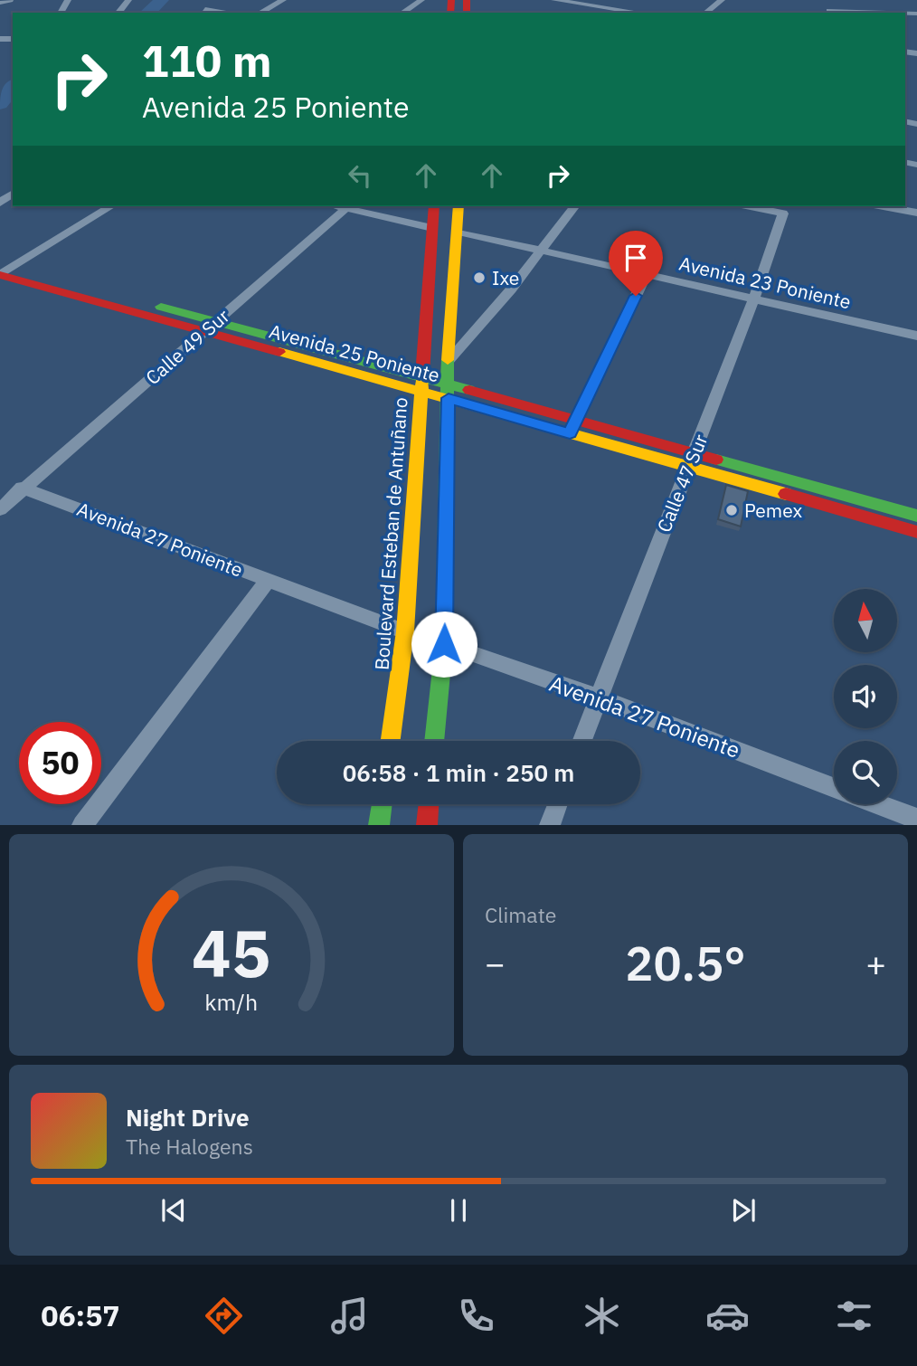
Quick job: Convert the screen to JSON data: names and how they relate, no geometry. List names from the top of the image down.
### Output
{
  "streets": {
    "main road": ["Avenida 25 Poniente", "Boulevard Esteban de Antuñano"],
    "street": [
      "Avenida 23 Poniente",
      "Calle 49 Sur",
      "Calle 47 Sur",
      "Avenida 27 Poniente"
    ]
  },
  "crossings": [
    ["Avenida 23 Poniente", "Calle 47 Sur"],
    ["Calle 49 Sur", "Avenida 25 Poniente"],
    ["Calle 49 Sur", "Avenida 27 Poniente"],
    ["Avenida 25 Poniente", "Calle 47 Sur"],
    ["Avenida 25 Poniente", "Boulevard Esteban de Antuñano"],
    ["Calle 47 Sur", "Avenida 27 Poniente"],
    ["Boulevard Esteban de Antuñano", "Avenida 27 Poniente"]
  ],
  "places": ["Ixe", "Pemex"],
  "north": "top",
  "page": {
    "turn": ["110 m", "Avenida 25 Poniente"],
    "limit": "50",
    "trip": "06:58 · 1 min · 250 m",
    "tile": "Climate",
    "heat": ["−", "20.5°", "+"],
    "song": ["Night Drive", "The Halogens"],
    "tabs": "06:57",
    "gauge": ["45", "km/h"]
  }
}
